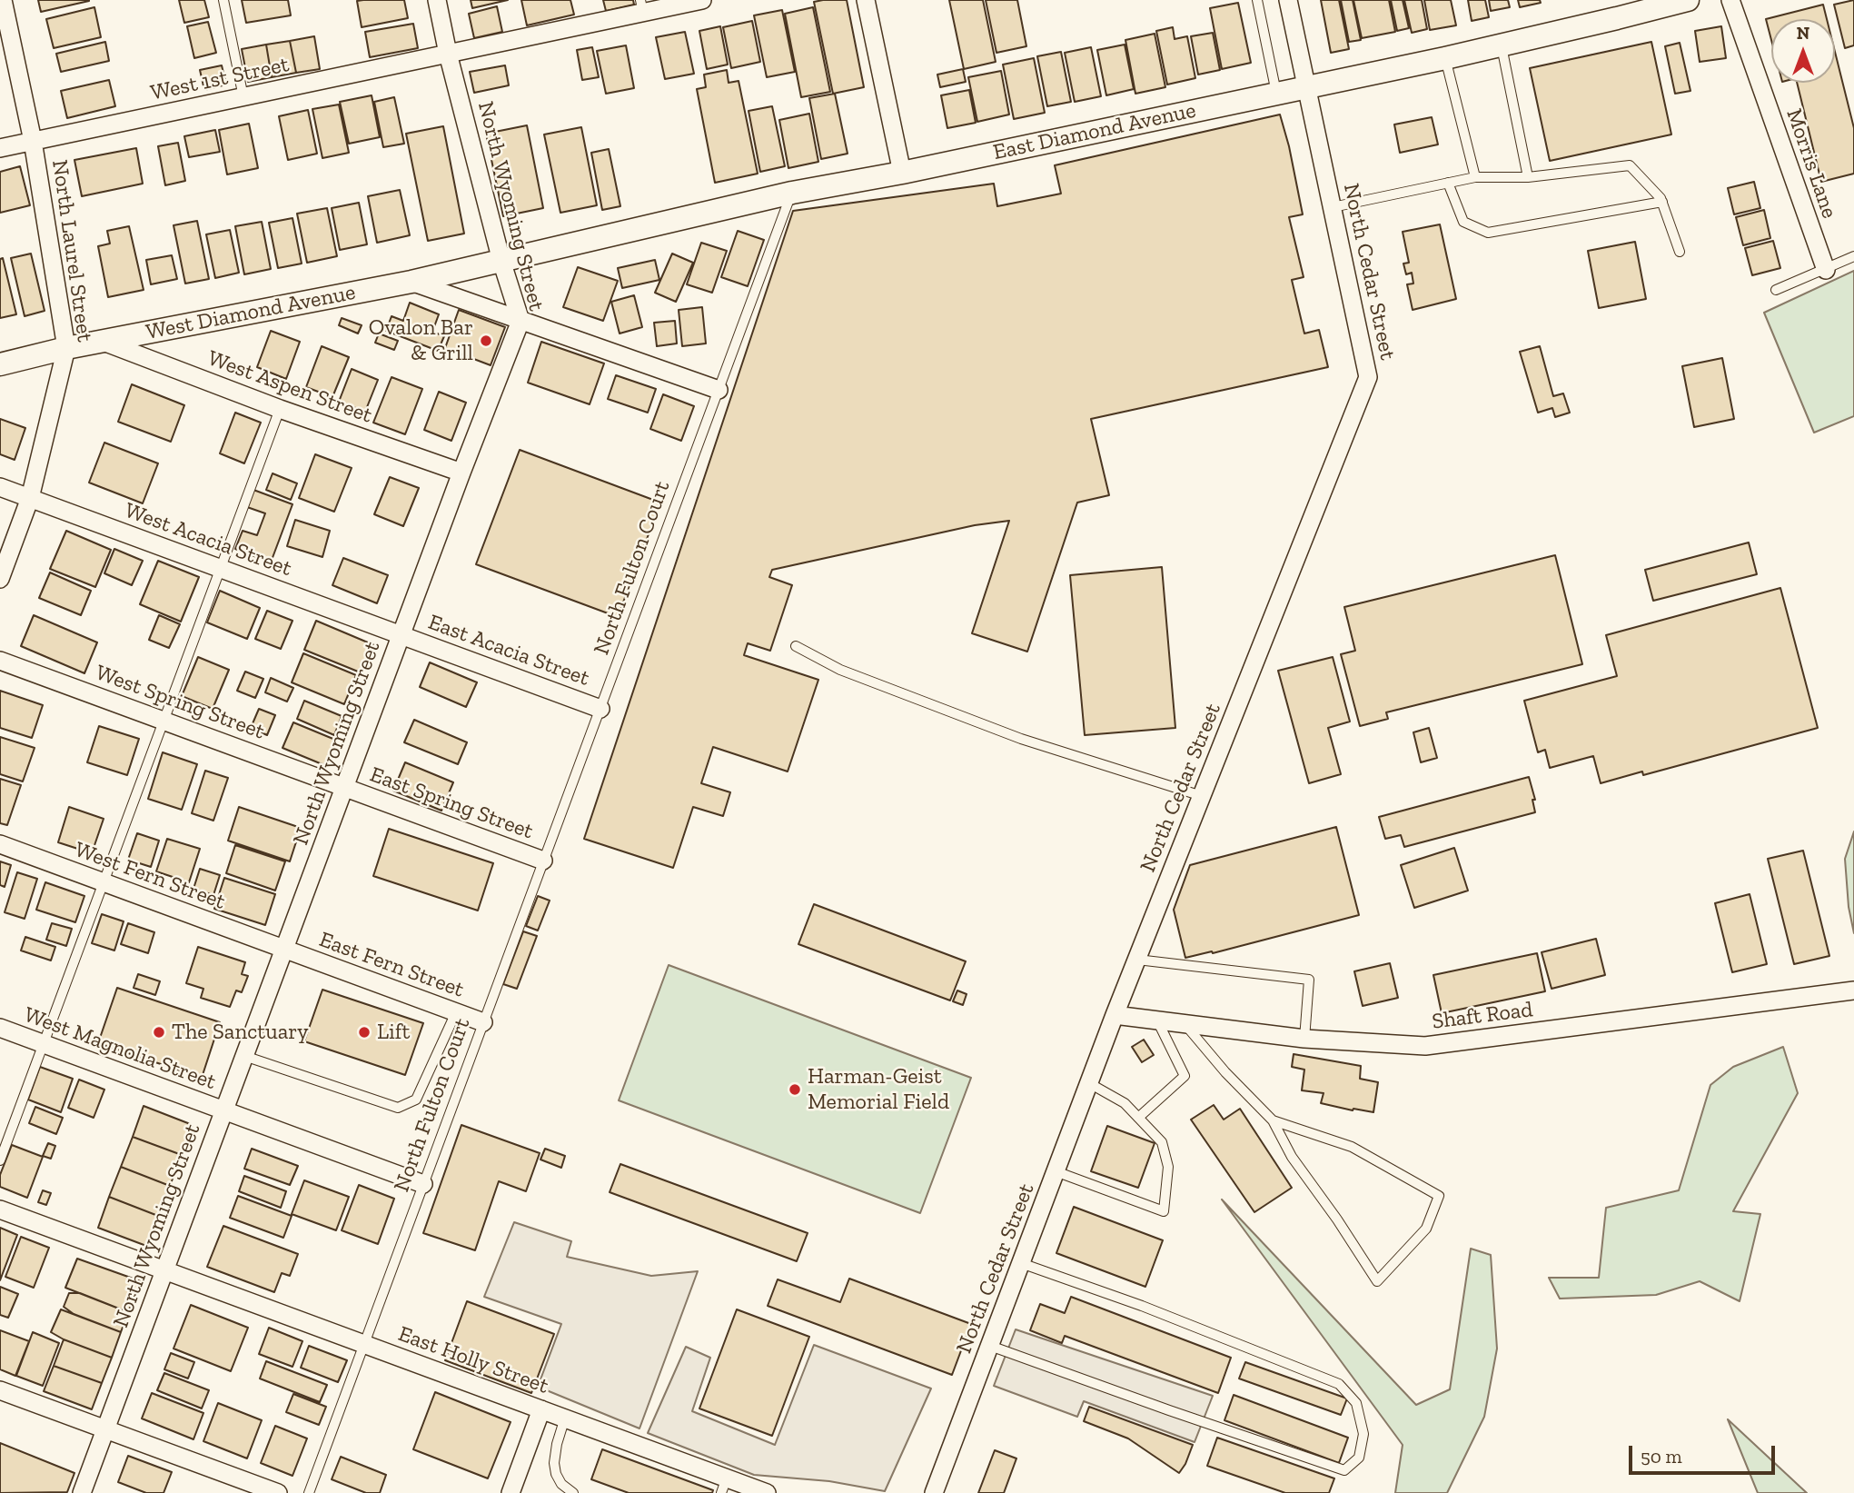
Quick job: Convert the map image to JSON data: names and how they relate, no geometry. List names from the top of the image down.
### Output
{
  "streets": {
    "street": [
      "West 1st Street",
      "East Diamond Avenue",
      "Morris Lane",
      "North Wyoming Street",
      "North Laurel Street",
      "North Cedar Street",
      "West Diamond Avenue",
      "West Aspen Street",
      "West Acacia Street",
      "East Acacia Street",
      "West Spring Street",
      "East Spring Street",
      "West Fern Street",
      "East Fern Street",
      "Shaft Road",
      "West Magnolia Street",
      "East Holly Street"
    ],
    "lane": ["North Fulton Court"]
  },
  "crossings": [
    ["West 1st Street", "North Wyoming Street"],
    ["West 1st Street", "North Laurel Street"],
    ["East Diamond Avenue", "North Wyoming Street"],
    ["East Diamond Avenue", "North Cedar Street"],
    ["East Diamond Avenue", "West Diamond Avenue"],
    ["East Diamond Avenue", "North Fulton Court"],
    ["North Wyoming Street", "West Diamond Avenue"],
    ["North Wyoming Street", "West Aspen Street"],
    ["North Wyoming Street", "West Acacia Street"],
    ["North Wyoming Street", "East Acacia Street"],
    ["North Wyoming Street", "West Spring Street"],
    ["North Wyoming Street", "East Spring Street"],
    ["North Wyoming Street", "West Fern Street"],
    ["North Wyoming Street", "East Fern Street"],
    ["North Wyoming Street", "West Magnolia Street"],
    ["North Wyoming Street", "East Holly Street"],
    ["North Laurel Street", "West Diamond Avenue"],
    ["North Laurel Street", "West Acacia Street"],
    ["North Cedar Street", "Shaft Road"],
    ["West Diamond Avenue", "West Aspen Street"],
    ["West Acacia Street", "East Acacia Street"],
    ["North Fulton Court", "East Acacia Street"],
    ["North Fulton Court", "East Spring Street"],
    ["North Fulton Court", "East Fern Street"],
    ["North Fulton Court", "West Magnolia Street"],
    ["North Fulton Court", "East Holly Street"],
    ["West Spring Street", "East Spring Street"],
    ["West Fern Street", "East Fern Street"]
  ],
  "places": [
    "Ovalon Bar & Grill",
    "The Sanctuary",
    "Lift",
    "Harman-Geist Memorial Field"
  ],
  "scale_bar": "50 m",
  "north": "top"
}
